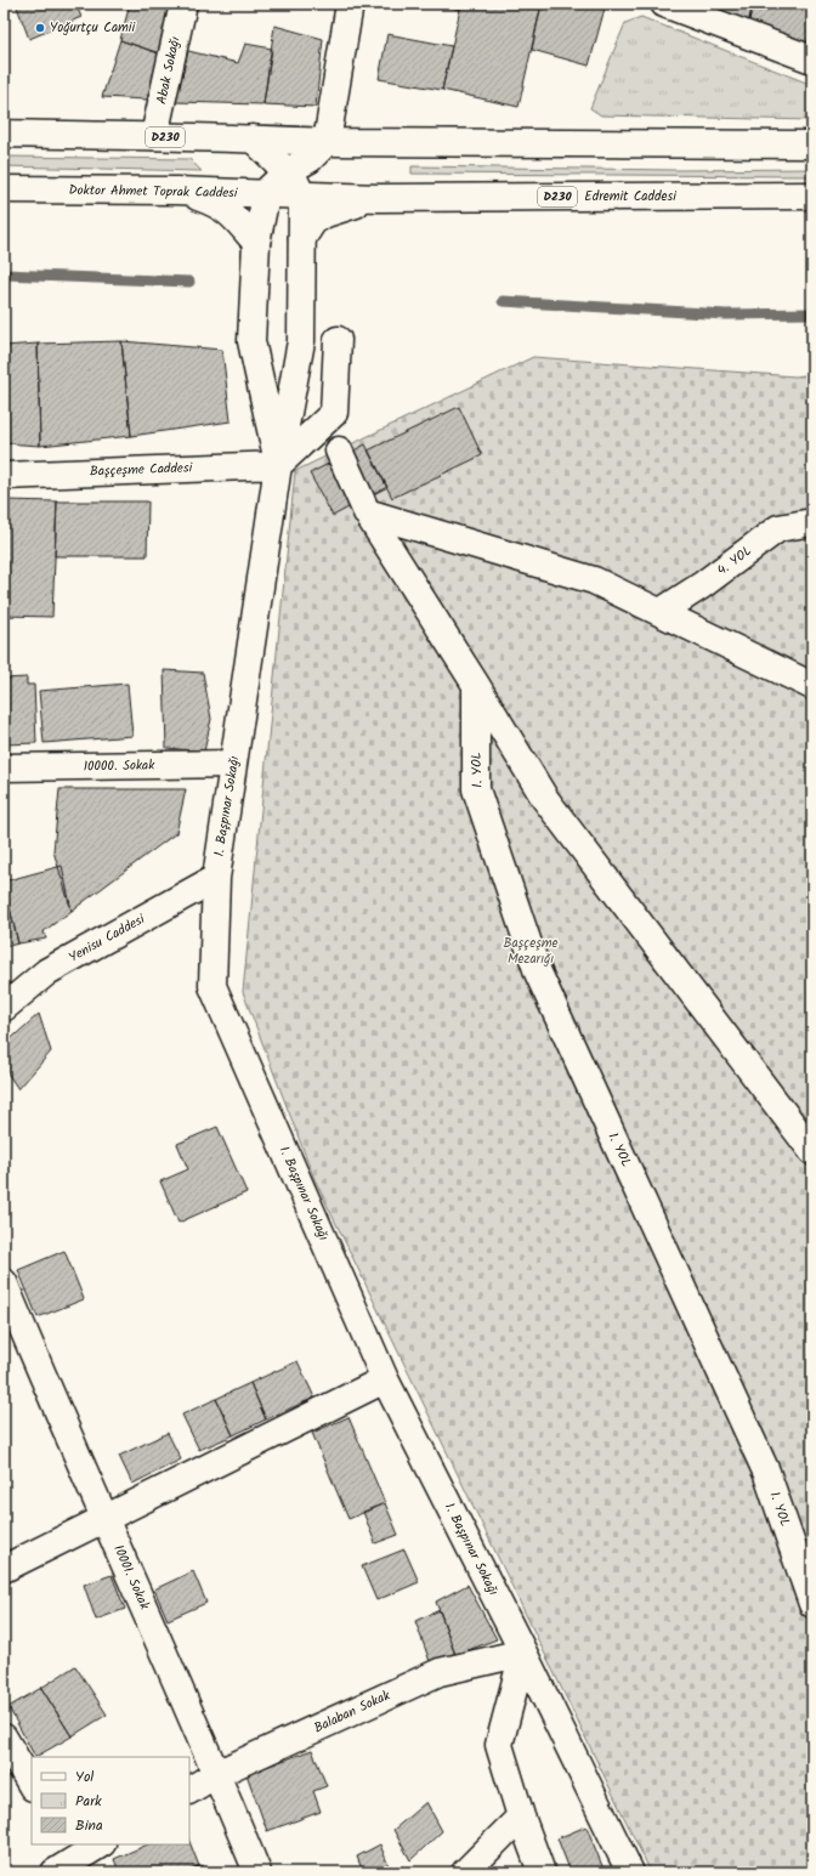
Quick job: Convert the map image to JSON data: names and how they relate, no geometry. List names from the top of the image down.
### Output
{
  "streets": {
    "main road": [
      "Abak Sokağı",
      "D230",
      "Doktor Ahmet Toprak Caddesi",
      "Edremit Caddesi",
      "Başçeşme Caddesi",
      "4. YOL",
      "10000. Sokak",
      "1. YOL",
      "1. Başpınar Sokağı",
      "Yenisu Caddesi",
      "10001. Sokak",
      "Balaban Sokak"
    ]
  },
  "crossings": [
    ["Abak Sokağı", "D230"],
    ["Doktor Ahmet Toprak Caddesi", "Edremit Caddesi"],
    ["Doktor Ahmet Toprak Caddesi", "1. Başpınar Sokağı"],
    ["Edremit Caddesi", "1. Başpınar Sokağı"],
    ["Başçeşme Caddesi", "1. Başpınar Sokağı"],
    ["10000. Sokak", "1. Başpınar Sokağı"],
    ["1. Başpınar Sokağı", "Yenisu Caddesi"],
    ["1. Başpınar Sokağı", "Balaban Sokak"],
    ["10001. Sokak", "Balaban Sokak"]
  ],
  "parks": ["Başçeşme Mezarığı"],
  "places": ["Yoğurtçu Camii"],
  "legend": ["Yol", "Park", "Bina"]
}
